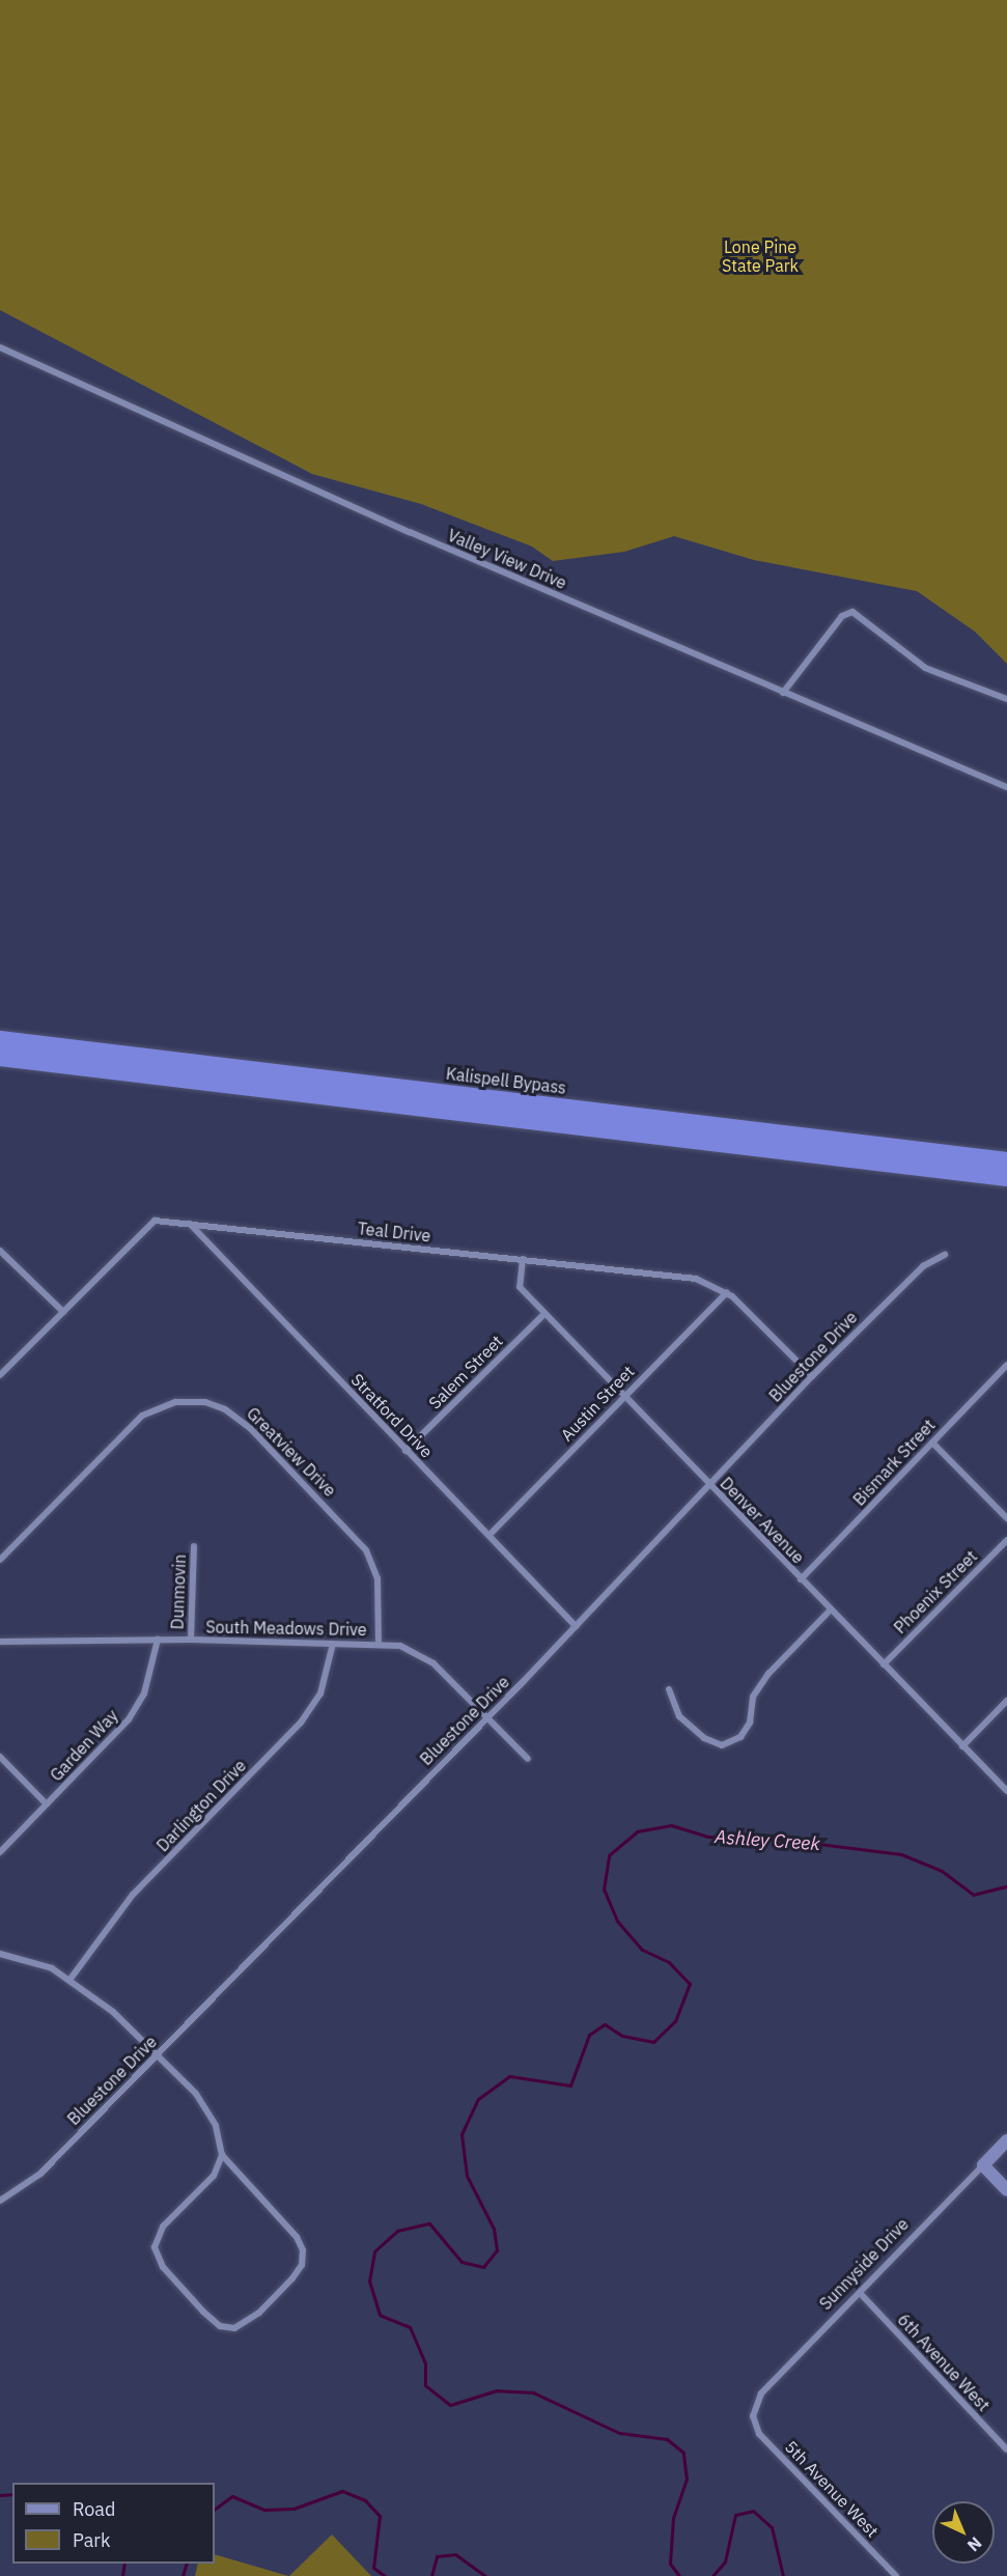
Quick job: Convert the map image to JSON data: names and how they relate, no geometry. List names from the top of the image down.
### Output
{
  "streets": {
    "highway": ["Kalispell Bypass"],
    "street": [
      "Valley View Drive",
      "Teal Drive",
      "Bluestone Drive",
      "Salem Street",
      "Austin Street",
      "Stratford Drive",
      "Greatview Drive",
      "Bismark Street",
      "Denver Avenue",
      "Dunmovin",
      "Phoenix Street",
      "South Meadows Drive",
      "Garden Way",
      "Darlington Drive",
      "Sunnyside Drive",
      "6th Avenue West",
      "5th Avenue West"
    ]
  },
  "crossings": [
    ["Teal Drive", "Bluestone Drive"],
    ["Teal Drive", "Austin Street"],
    ["Teal Drive", "Stratford Drive"],
    ["Teal Drive", "Denver Avenue"],
    ["Bluestone Drive", "Stratford Drive"],
    ["Bluestone Drive", "Denver Avenue"],
    ["Bluestone Drive", "South Meadows Drive"],
    ["Salem Street", "Stratford Drive"],
    ["Salem Street", "Denver Avenue"],
    ["Austin Street", "Stratford Drive"],
    ["Austin Street", "Denver Avenue"],
    ["Greatview Drive", "South Meadows Drive"],
    ["Bismark Street", "Denver Avenue"],
    ["Denver Avenue", "Phoenix Street"],
    ["Dunmovin", "South Meadows Drive"],
    ["South Meadows Drive", "Garden Way"],
    ["South Meadows Drive", "Darlington Drive"],
    ["Sunnyside Drive", "6th Avenue West"],
    ["Sunnyside Drive", "5th Avenue West"]
  ],
  "water": ["Ashley Creek"],
  "parks": ["Lone Pine State Park"],
  "legend": ["Road", "Park"],
  "north": "bottom right"
}
